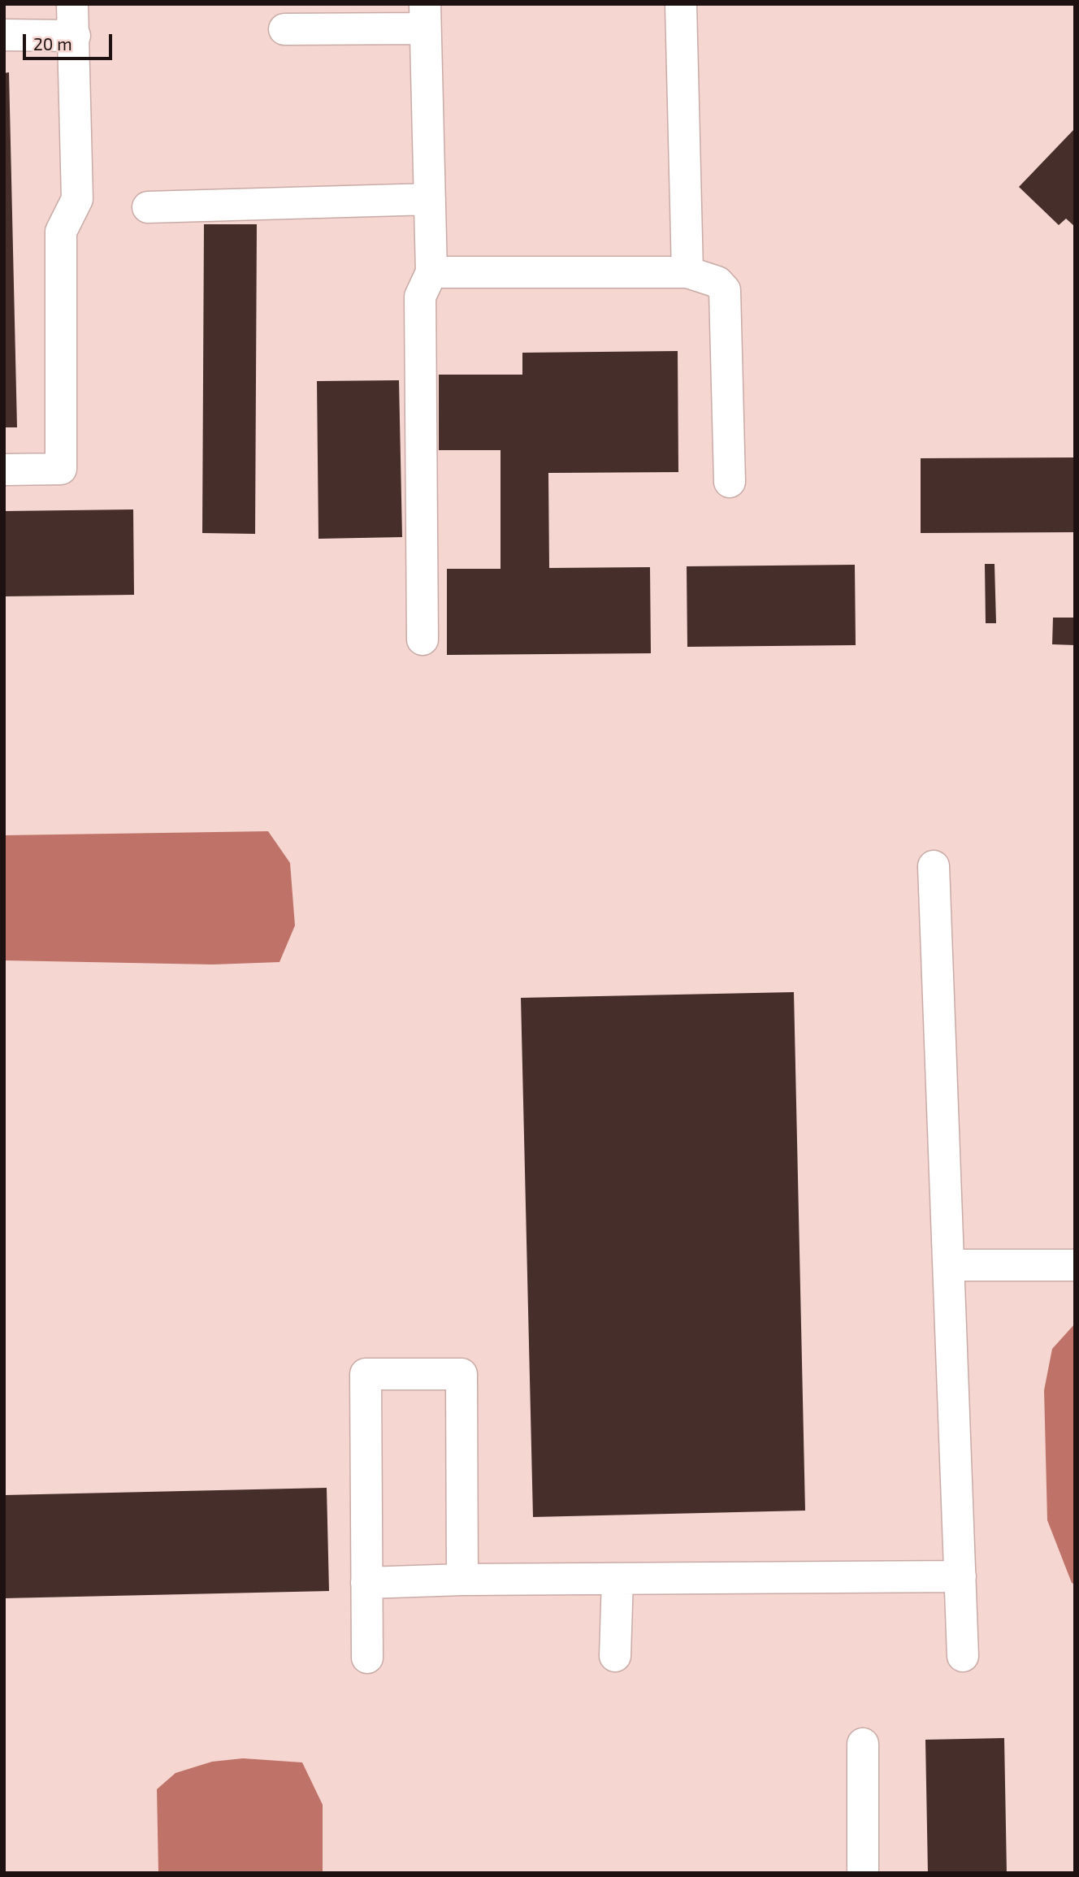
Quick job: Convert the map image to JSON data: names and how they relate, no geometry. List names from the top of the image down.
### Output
{
  "scale_bar": "20 m"
}
